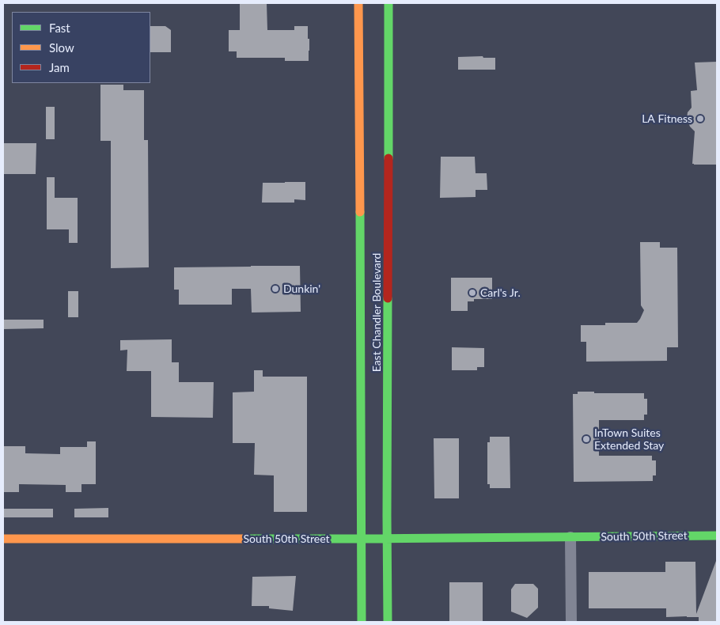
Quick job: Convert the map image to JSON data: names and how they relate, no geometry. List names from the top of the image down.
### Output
{
  "streets": {
    "main road": ["East Chandler Boulevard", "South 50th Street"]
  },
  "crossings": [
    ["East Chandler Boulevard", "South 50th Street"]
  ],
  "places": [
    "LA Fitness",
    "Dunkin'",
    "Carl's Jr.",
    "InTown Suites Extended Stay"
  ],
  "legend": ["Fast", "Slow", "Jam"]
}
